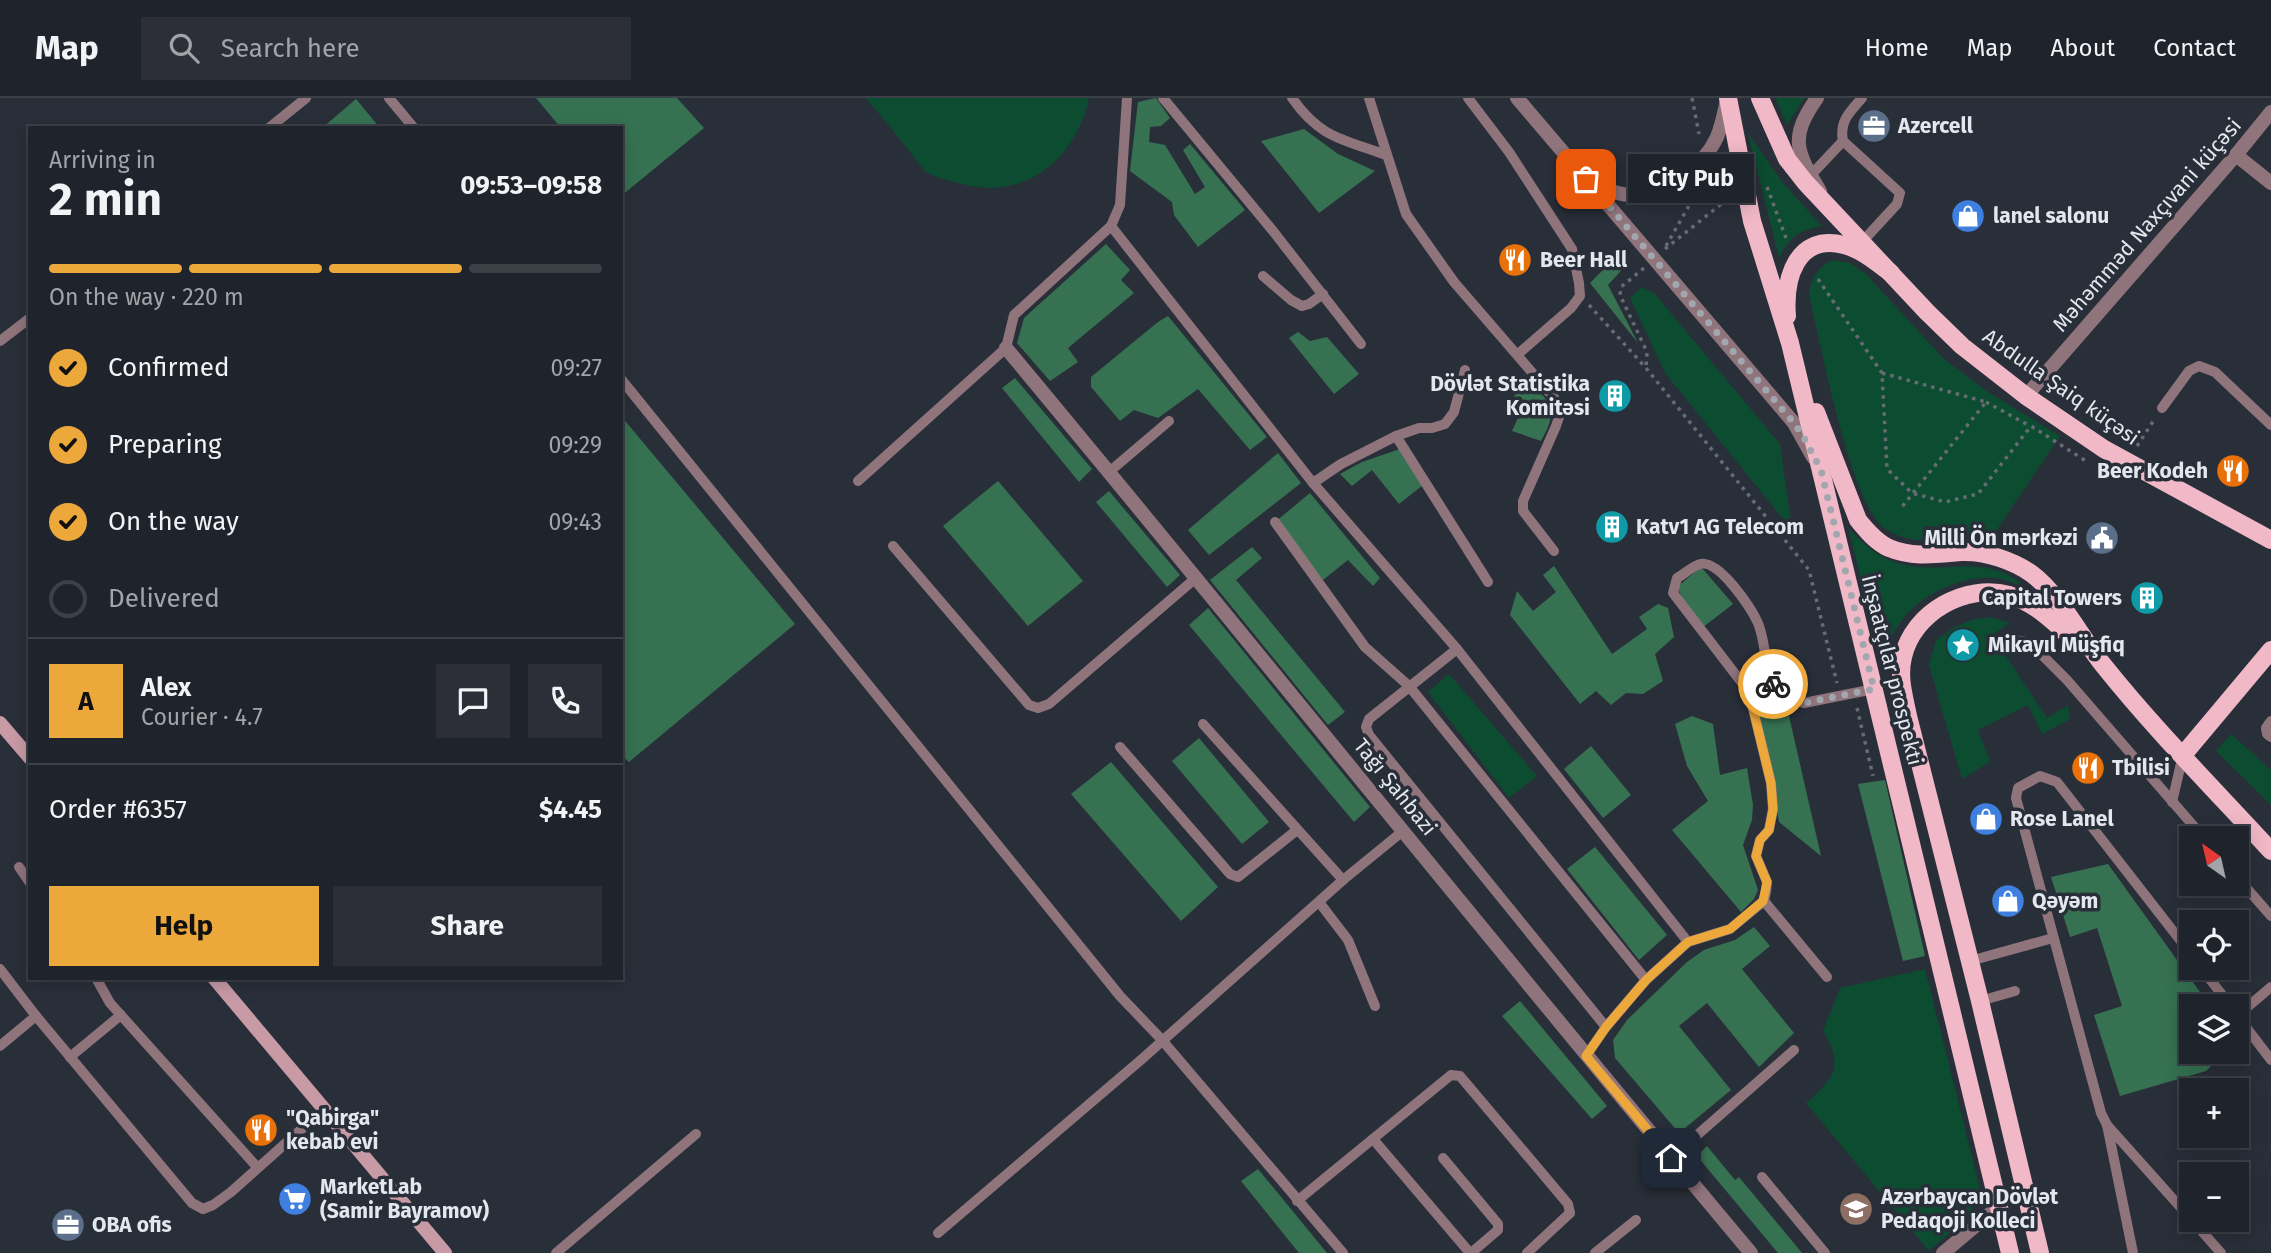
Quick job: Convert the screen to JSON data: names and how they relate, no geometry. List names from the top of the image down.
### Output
{
  "streets": {
    "main road": ["Abdulla Şaiq küçəsi", "İnşaatçılar prospekti"],
    "street": ["Məhəmməd Naxçıvani küçəsi", "Tağı Şahbazi"]
  },
  "crossings": [
    ["Məhəmməd Naxçıvani küçəsi", "Abdulla Şaiq küçəsi"]
  ],
  "places": {
    "office": ["Azercell", "OBA ofis"],
    "other": ["City Pub"],
    "shop": ["lanel salonu", "Rose Lanel", "Qəyəm"],
    "restaurant": [
      "Beer Hall",
      "Beer Kodeh",
      "Tbilisi",
      "\"Qabirga\" kebab evi"
    ],
    "building": ["Dövlət Statistika Komitəsi", "Katv1 AG Telecom", "Capital Towers"],
    "public building": ["Milli Ön mərkəzi"],
    "place": ["Mikayıl Müşfiq"],
    "supermarket": ["MarketLab (Samir Bayramov)"],
    "school or university": ["Azərbaycan Dövlət Pedaqoji Kolleci"]
  },
  "north": "top left",
  "page": {
    "header": "Map",
    "search": "Search here",
    "nav": [
      "Home",
      "Map",
      "About",
      "Contact"
    ],
    "heading": ["2 min", "Arriving in", "09:53–09:58"],
    "panel": [
      "Alex",
      "Courier · 4.7",
      "Order #6357",
      "$4.45"
    ],
    "bubble": "City Pub",
    "bar": "On the way · 220 m",
    "list": [
      ["Confirmed", "09:27"],
      ["Preparing", "09:29"],
      ["On the way", "09:43"],
      "Delivered"
    ],
    "round": "A",
    "map_buttons": ["+", "−"],
    "buttons": ["Help", "Share"]
  }
}
